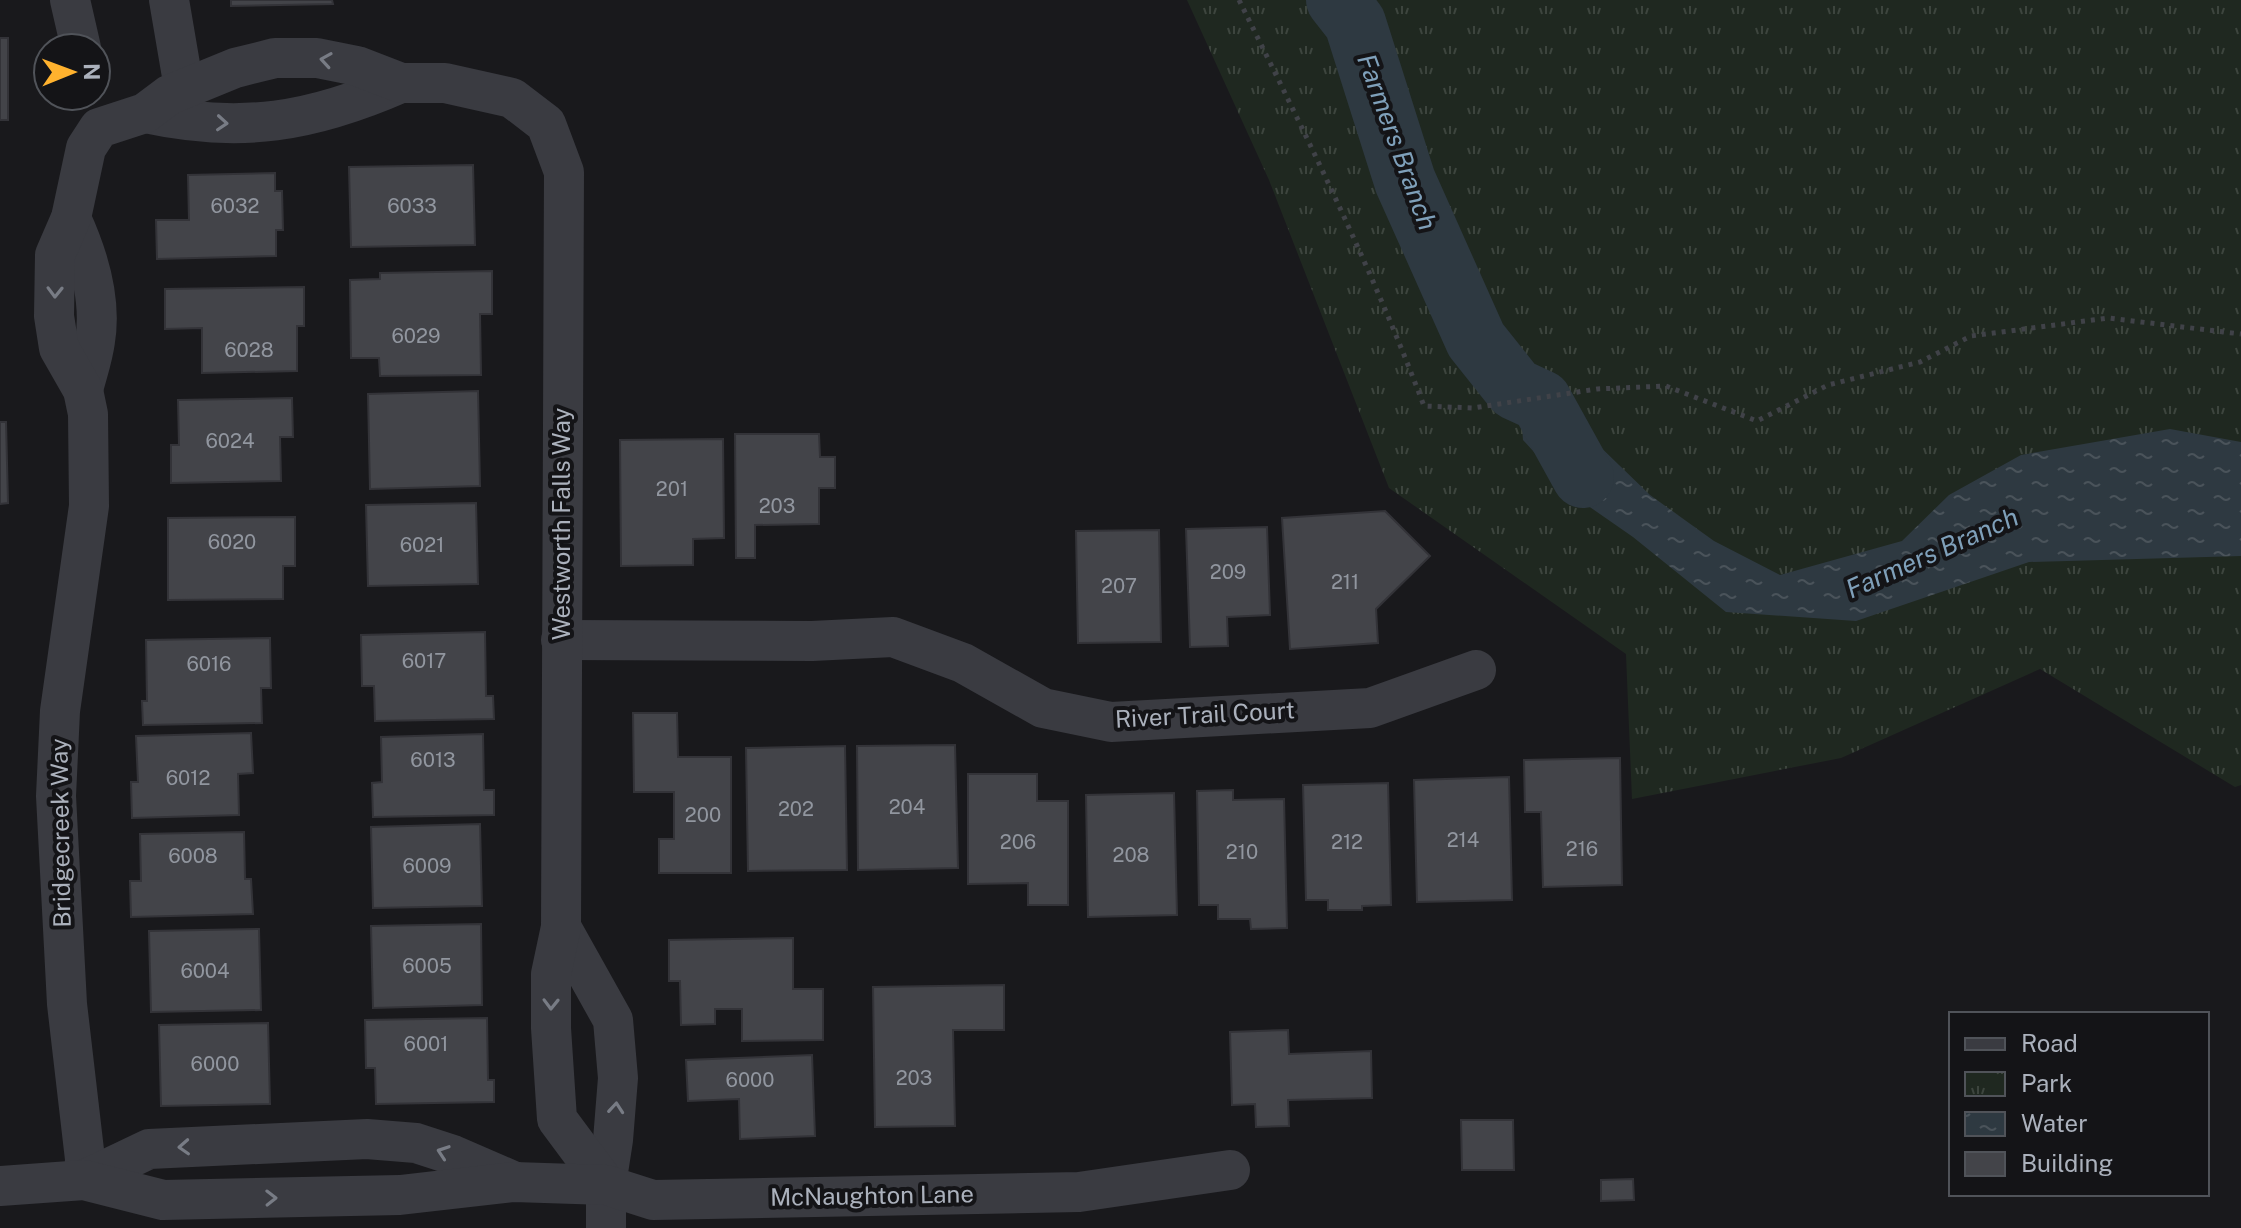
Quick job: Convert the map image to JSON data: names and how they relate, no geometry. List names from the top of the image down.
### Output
{
  "streets": {
    "street": [
      "Westworth Falls Way",
      "River Trail Court",
      "Bridgecreek Way",
      "McNaughton Lane"
    ]
  },
  "crossings": [
    ["Westworth Falls Way", "River Trail Court"],
    ["Westworth Falls Way", "Bridgecreek Way"],
    ["Westworth Falls Way", "McNaughton Lane"],
    ["Bridgecreek Way", "McNaughton Lane"]
  ],
  "water": ["Farmers Branch"],
  "house_numbers": [
    "6032",
    "6033",
    "6029",
    "6028",
    "6024",
    "201",
    "203",
    "6020",
    "6021",
    "209",
    "211",
    "207",
    "6017",
    "6016",
    "6013",
    "6012",
    "204",
    "202",
    "200",
    "214",
    "206",
    "212",
    "216",
    "210",
    "208",
    "6008",
    "6009",
    "6005",
    "6004",
    "6001",
    "6000",
    "203",
    "6000"
  ],
  "legend": [
    "Road",
    "Park",
    "Water",
    "Building"
  ],
  "north": "right"
}
